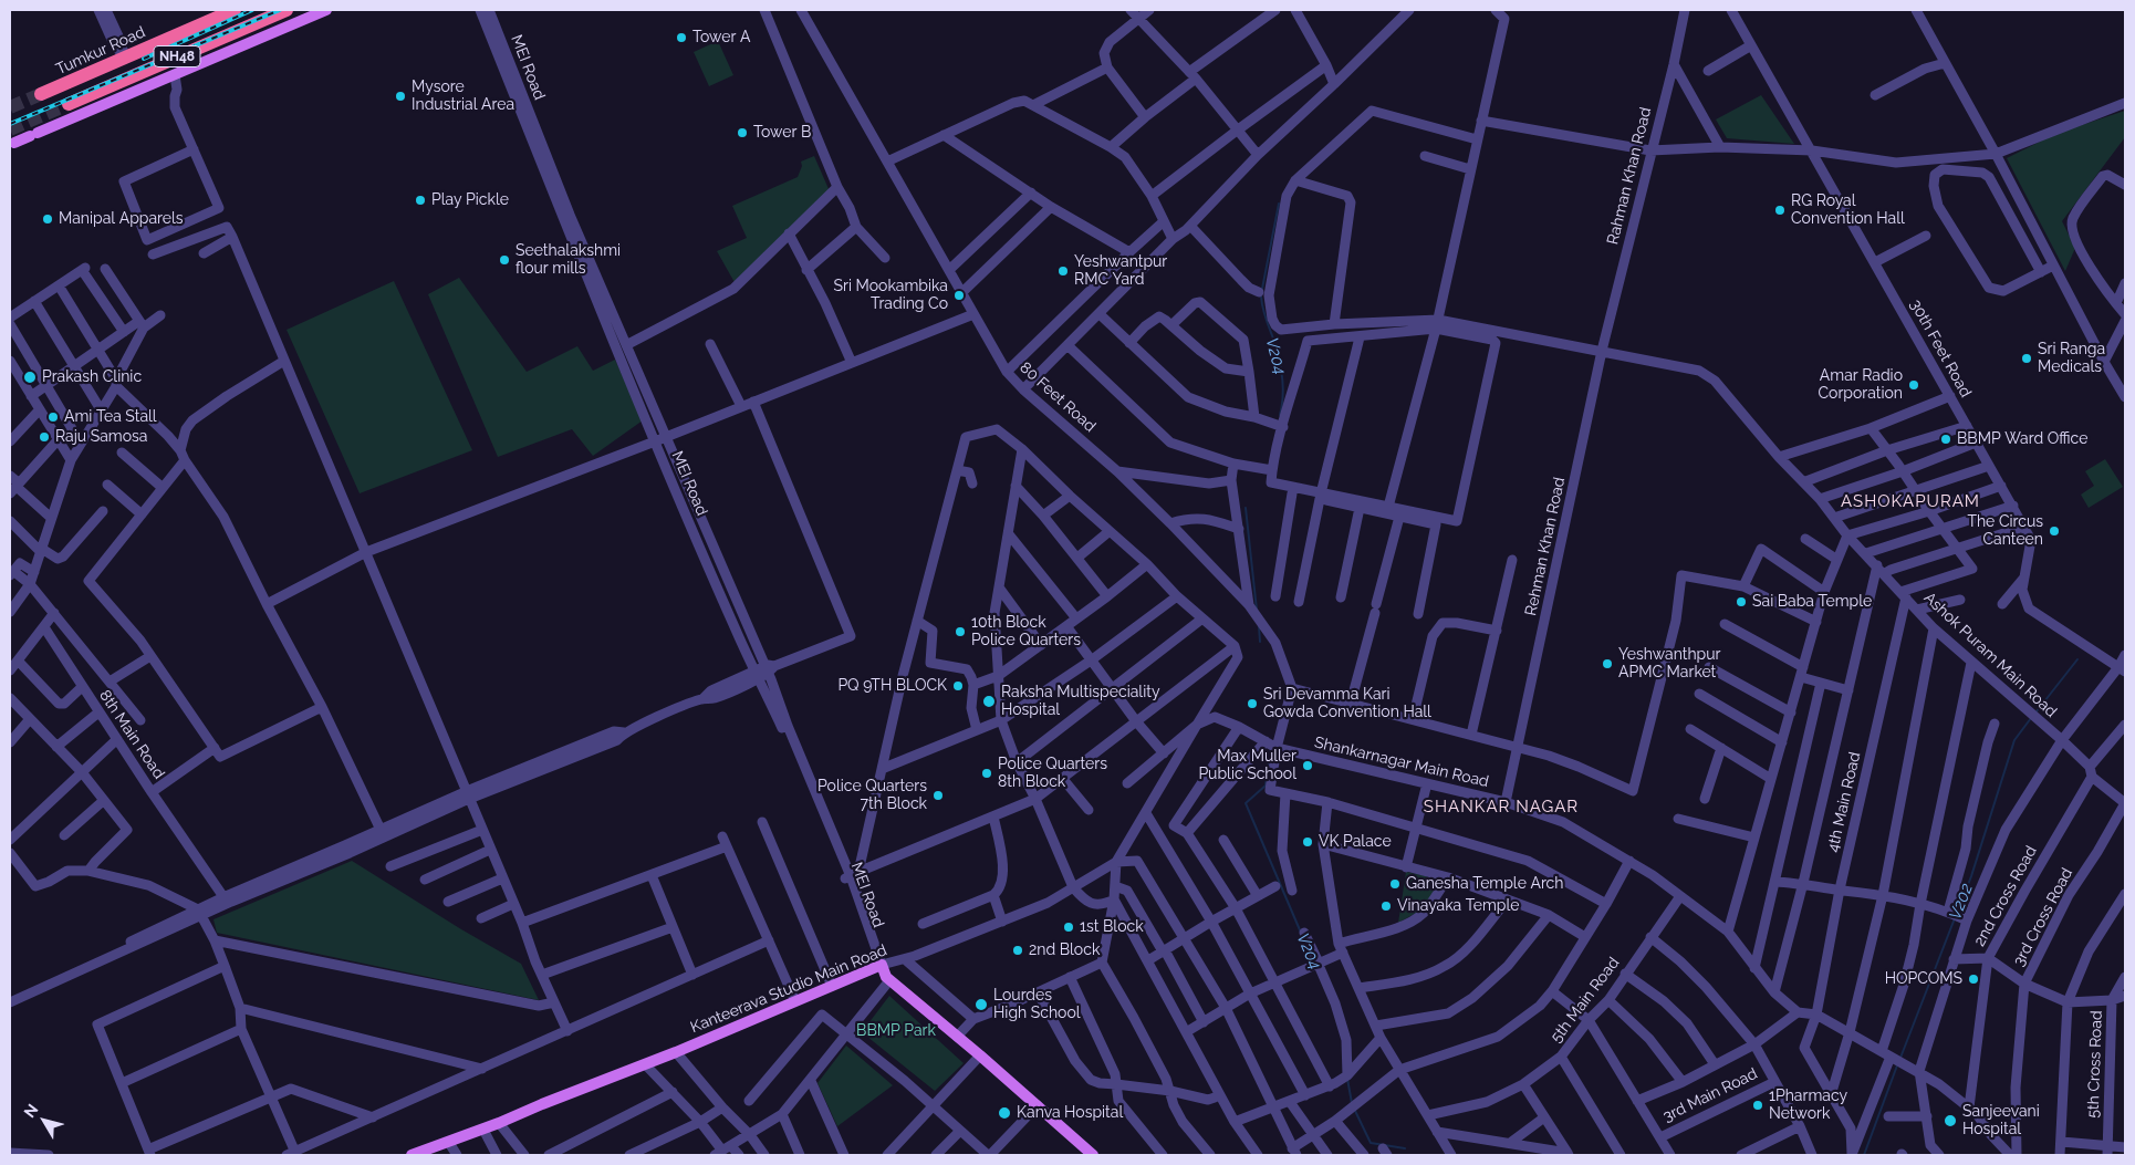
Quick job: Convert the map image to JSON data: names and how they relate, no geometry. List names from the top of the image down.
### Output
{
  "streets": {
    "highway": ["Tumkur Road", "NH48"],
    "main road": ["Kanteerava Studio Main Road"],
    "street": [
      "MEI Road",
      "Rahman Khan Road",
      "30th Feet Road",
      "80 Feet Road",
      "Rehman Khan Road",
      "Ashok Puram Main Road",
      "8th Main Road",
      "Shankarnagar Main Road",
      "4th Main Road",
      "2nd Cross Road",
      "3rd Cross Road",
      "5th Main Road",
      "5th Cross Road",
      "3rd Main Road"
    ]
  },
  "crossings": [
    ["MEI Road", "Kanteerava Studio Main Road"],
    ["Rahman Khan Road", "Rehman Khan Road"],
    ["Rahman Khan Road", "Ashok Puram Main Road"],
    ["Rehman Khan Road", "Ashok Puram Main Road"],
    ["Rehman Khan Road", "Shankarnagar Main Road"],
    ["Ashok Puram Main Road", "4th Main Road"],
    ["Ashok Puram Main Road", "2nd Cross Road"],
    ["Ashok Puram Main Road", "3rd Cross Road"],
    ["Shankarnagar Main Road", "4th Main Road"],
    ["Shankarnagar Main Road", "2nd Cross Road"],
    ["Shankarnagar Main Road", "Kanteerava Studio Main Road"],
    ["Shankarnagar Main Road", "5th Main Road"]
  ],
  "districts": ["ASHOKAPURAM", "SHANKAR NAGAR"],
  "water": ["V204", "V202"],
  "parks": ["BBMP Park"],
  "places": [
    "Tower A",
    "Mysore Industrial Area",
    "Tower B",
    "Play Pickle",
    "RG Royal Convention Hall",
    "Manipal Apparels",
    "Seethalakshmi flour mills",
    "Yeshwantpur RMC Yard",
    "Sri Mookambika Trading Co",
    "Sri Ranga Medicals",
    "Prakash Clinic",
    "Amar Radio Corporation",
    "Ami Tea Stall",
    "Raju Samosa",
    "BBMP Ward Office",
    "The Circus Canteen",
    "Sai Baba Temple",
    "10th Block Police Quarters",
    "Yeshwanthpur APMC Market",
    "PQ 9TH BLOCK",
    "Raksha Multispeciality Hospital",
    "Sri Devamma Kari Gowda Convention Hall",
    "Max Muller Public School",
    "Police Quarters 8th Block",
    "Police Quarters 7th Block",
    "VK Palace",
    "Ganesha Temple Arch",
    "Vinayaka Temple",
    "1st Block",
    "2nd Block",
    "HOPCOMS",
    "Lourdes High School",
    "1Pharmacy Network",
    "Kanva Hospital",
    "Sanjeevani Hospital"
  ],
  "north": "top left"
}
